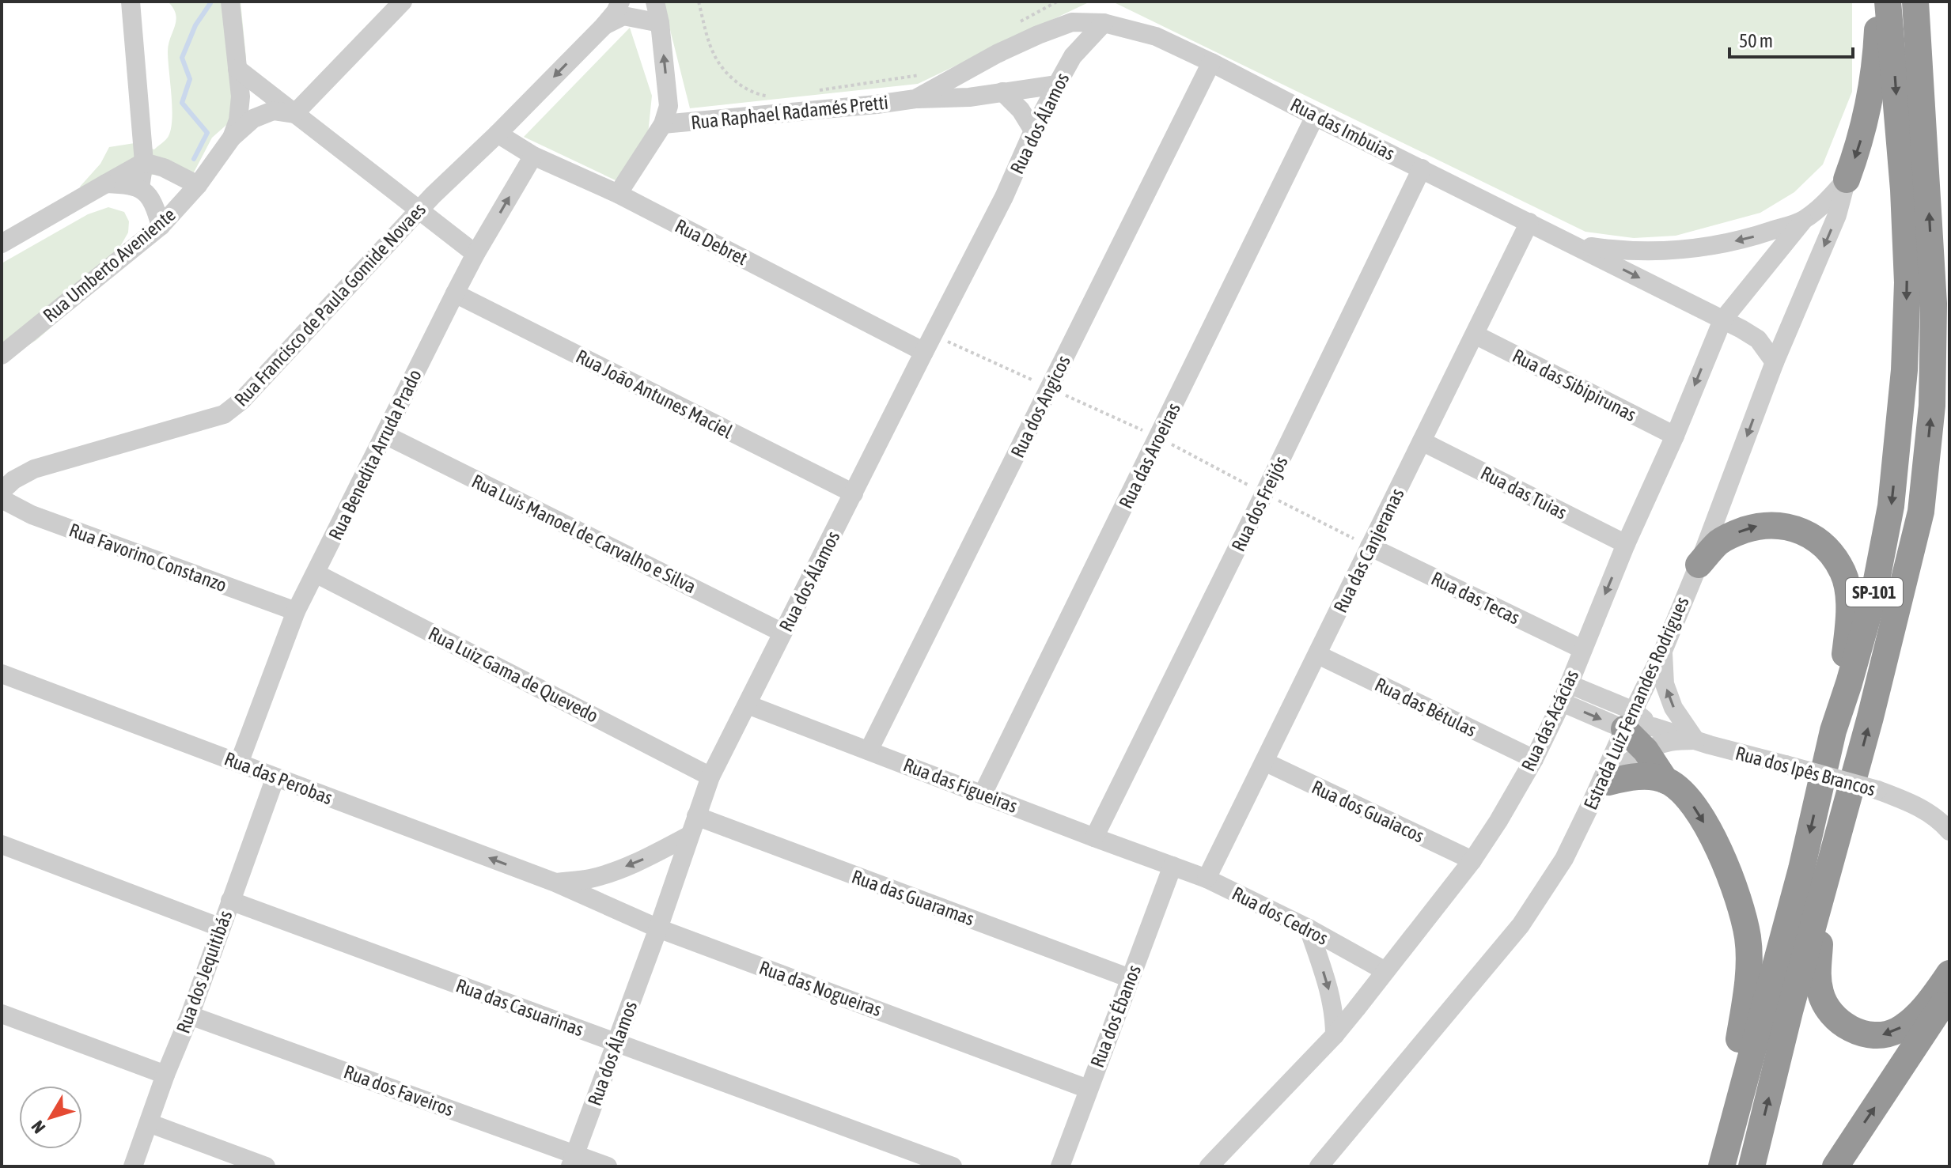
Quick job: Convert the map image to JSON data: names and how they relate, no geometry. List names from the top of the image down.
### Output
{
  "streets": {
    "highway": ["SP-101"],
    "street": [
      "Rua Raphael Radamés Pretti",
      "Rua dos Álamos",
      "Rua das Imbuias",
      "Rua Debret",
      "Rua Umberto Aveniente",
      "Rua Francisco de Paula Gomide Novaes",
      "Rua das Sibipirunas",
      "Rua João Antunes Maciel",
      "Rua dos Angicos",
      "Rua Benedita Arruda Prado",
      "Rua das Aroeiras",
      "Rua das Tuias",
      "Rua dos Freijós",
      "Rua Luis Manoel de Carvalho e Silva",
      "Rua das Canjeranas",
      "Rua Favorino Constanzo",
      "Rua das Tecas",
      "Rua Luiz Gama de Quevedo",
      "Estrada Luiz Fernandes Rodrigues",
      "Rua das Bétulas",
      "Rua das Acácias",
      "Rua dos Ipês Brancos",
      "Rua das Perobas",
      "Rua das Figueiras",
      "Rua dos Guaiacos",
      "Rua das Guaramas",
      "Rua dos Cedros",
      "Rua dos Jequitibás",
      "Rua das Nogueiras",
      "Rua das Casuarinas",
      "Rua dos Ébanos",
      "Rua dos Faveiros"
    ]
  },
  "crossings": [
    ["Rua Raphael Radamés Pretti", "Rua dos Álamos"],
    ["Rua Raphael Radamés Pretti", "Rua das Imbuias"],
    ["Rua dos Álamos", "Rua das Imbuias"],
    ["Rua dos Álamos", "Rua Debret"],
    ["Rua dos Álamos", "Rua João Antunes Maciel"],
    ["Rua dos Álamos", "Rua Luis Manoel de Carvalho e Silva"],
    ["Rua dos Álamos", "Rua Luiz Gama de Quevedo"],
    ["Rua dos Álamos", "Rua das Figueiras"],
    ["Rua dos Álamos", "Rua das Guaramas"],
    ["Rua dos Álamos", "Rua das Nogueiras"],
    ["Rua dos Álamos", "Rua das Casuarinas"],
    ["Rua dos Álamos", "Rua dos Faveiros"],
    ["Rua das Imbuias", "Rua dos Angicos"],
    ["Rua das Imbuias", "Rua das Aroeiras"],
    ["Rua das Imbuias", "Rua dos Freijós"],
    ["Rua das Imbuias", "Rua das Canjeranas"],
    ["Rua das Imbuias", "Estrada Luiz Fernandes Rodrigues"],
    ["Rua das Imbuias", "Rua das Acácias"],
    ["Rua Debret", "Rua Francisco de Paula Gomide Novaes"],
    ["Rua Debret", "Rua Benedita Arruda Prado"],
    ["Rua das Sibipirunas", "Rua das Canjeranas"],
    ["Rua das Sibipirunas", "Rua das Acácias"],
    ["Rua João Antunes Maciel", "Rua Benedita Arruda Prado"],
    ["Rua dos Angicos", "Rua das Figueiras"],
    ["Rua Benedita Arruda Prado", "Rua Luis Manoel de Carvalho e Silva"],
    ["Rua Benedita Arruda Prado", "Rua Favorino Constanzo"],
    ["Rua Benedita Arruda Prado", "Rua Luiz Gama de Quevedo"],
    ["Rua Benedita Arruda Prado", "Rua das Perobas"],
    ["Rua das Aroeiras", "Rua das Figueiras"],
    ["Rua das Tuias", "Rua das Canjeranas"],
    ["Rua das Tuias", "Rua das Acácias"],
    ["Rua dos Freijós", "Rua das Figueiras"],
    ["Rua das Canjeranas", "Rua das Tecas"],
    ["Rua das Canjeranas", "Rua das Bétulas"],
    ["Rua das Canjeranas", "Rua dos Guaiacos"],
    ["Rua das Canjeranas", "Rua dos Cedros"],
    ["Rua das Tecas", "Rua das Acácias"],
    ["Rua das Bétulas", "Rua das Acácias"],
    ["Rua das Acácias", "Rua dos Guaiacos"],
    ["Rua das Acácias", "Rua dos Cedros"],
    ["Rua das Perobas", "Rua dos Jequitibás"],
    ["Rua das Perobas", "Rua das Nogueiras"],
    ["Rua das Figueiras", "Rua dos Cedros"],
    ["Rua das Figueiras", "Rua dos Ébanos"],
    ["Rua das Guaramas", "Rua dos Ébanos"],
    ["Rua dos Cedros", "Rua dos Ébanos"],
    ["Rua dos Jequitibás", "Rua das Casuarinas"],
    ["Rua dos Jequitibás", "Rua dos Faveiros"],
    ["Rua das Nogueiras", "Rua dos Ébanos"]
  ],
  "one_way": ["Estrada Luiz Fernandes Rodrigues", "Rua das Perobas"],
  "scale_bar": "50 m",
  "north": "bottom left"
}
